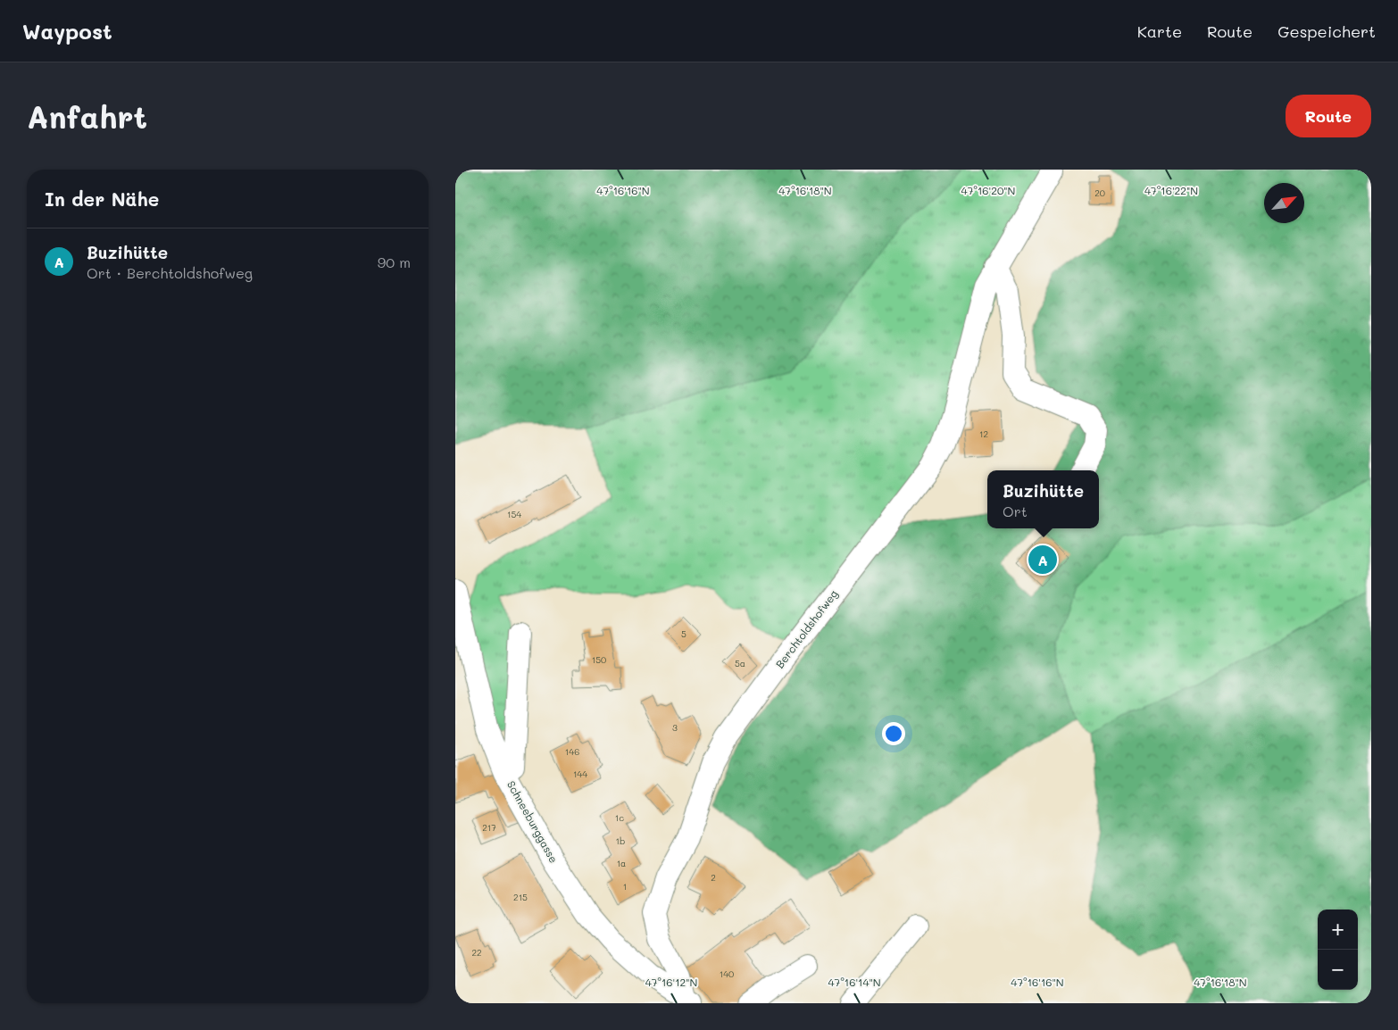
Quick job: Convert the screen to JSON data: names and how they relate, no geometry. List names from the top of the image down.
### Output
{
  "streets": {
    "street": ["Berchtoldshofweg", "Schneeburggasse"]
  },
  "crossings": [
    ["Berchtoldshofweg", "Schneeburggasse"]
  ],
  "house_numbers": [
    "20",
    "12",
    "154",
    "5",
    "150",
    "5a",
    "3",
    "146",
    "144",
    "1c",
    "217",
    "1b",
    "1a",
    "2",
    "1",
    "215",
    "22",
    "140"
  ],
  "north": "top right",
  "page": {
    "header": "Waypost",
    "nav": ["Karte", "Route", "Gespeichert"],
    "buttons": "Route",
    "title": "Anfahrt",
    "heading": "In der Nähe",
    "list": [
      {
        "mark": "A",
        "name": "Buzihütte",
        "note": "Ort · Berchtoldshofweg",
        "value": "90 m"
      }
    ],
    "popup": ["Buzihütte", "Ort"],
    "pins": "A",
    "map_buttons": ["+", "−"]
  },
  "coordinates": [
    "47°16'16\"N",
    "47°16'18\"N",
    "47°16'20\"N",
    "47°16'22\"N",
    "47°16'12\"N",
    "47°16'14\"N"
  ]
}
